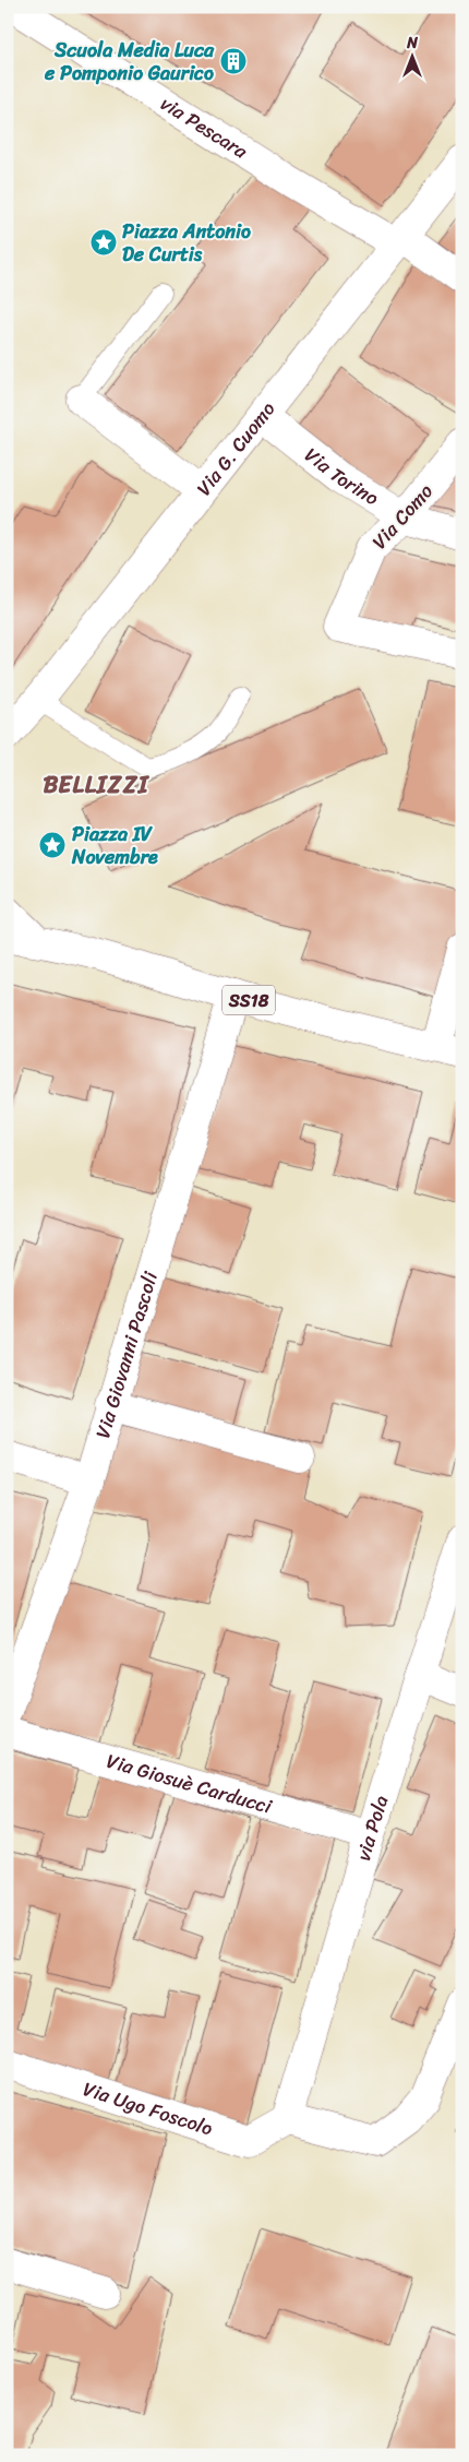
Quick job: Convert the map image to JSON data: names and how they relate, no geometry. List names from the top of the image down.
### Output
{
  "streets": {
    "street": [
      "via Pescara",
      "Via G. Cuomo",
      "Via Torino",
      "Via Como",
      "SS18",
      "Via Giovanni Pascoli",
      "Via Giosuè Carducci",
      "via Pola",
      "Via Ugo Foscolo"
    ]
  },
  "crossings": [
    ["via Pescara", "Via G. Cuomo"],
    ["Via G. Cuomo", "Via Torino"],
    ["Via Torino", "Via Como"],
    ["SS18", "Via Giovanni Pascoli"],
    ["Via Giosuè Carducci", "via Pola"],
    ["via Pola", "Via Ugo Foscolo"]
  ],
  "districts": ["BELLIZZI"],
  "places": {
    "building": ["Scuola Media Luca e Pomponio Gaurico"],
    "place": ["Piazza Antonio De Curtis", "Piazza IV Novembre"]
  },
  "north": "top"
}
